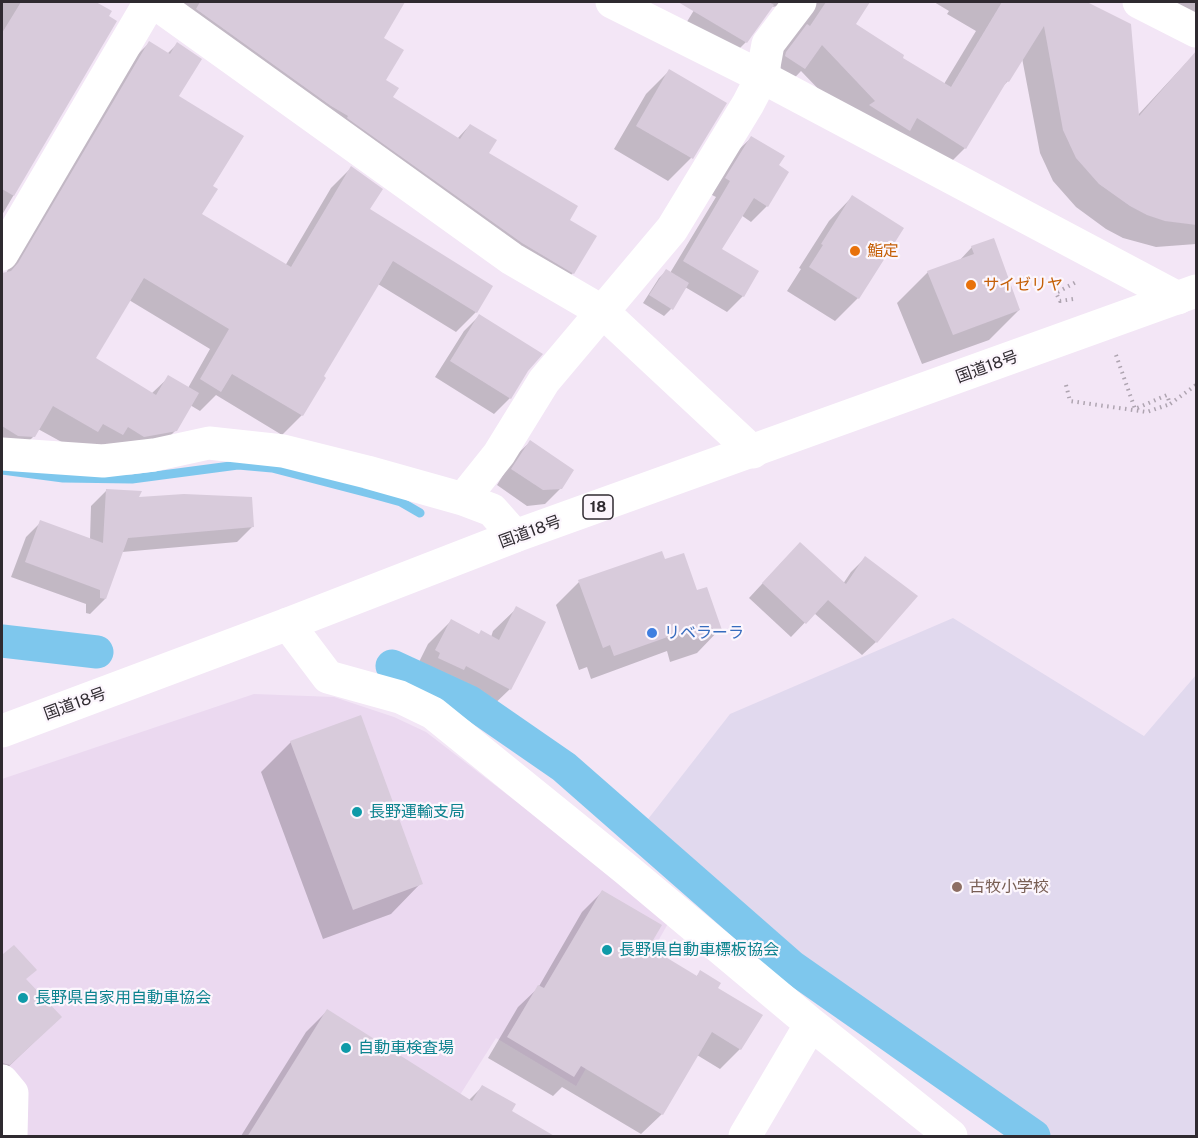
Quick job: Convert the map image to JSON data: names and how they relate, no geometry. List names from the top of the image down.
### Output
{
  "streets": {
    "main road": ["国道18号", "18"]
  },
  "places": [
    "鮨定",
    "サイゼリヤ",
    "リベラーラ",
    "長野運輸支局",
    "古牧小学校",
    "長野県自動車標板協会",
    "長野県自家用自動車協会",
    "自動車検査場"
  ]
}
